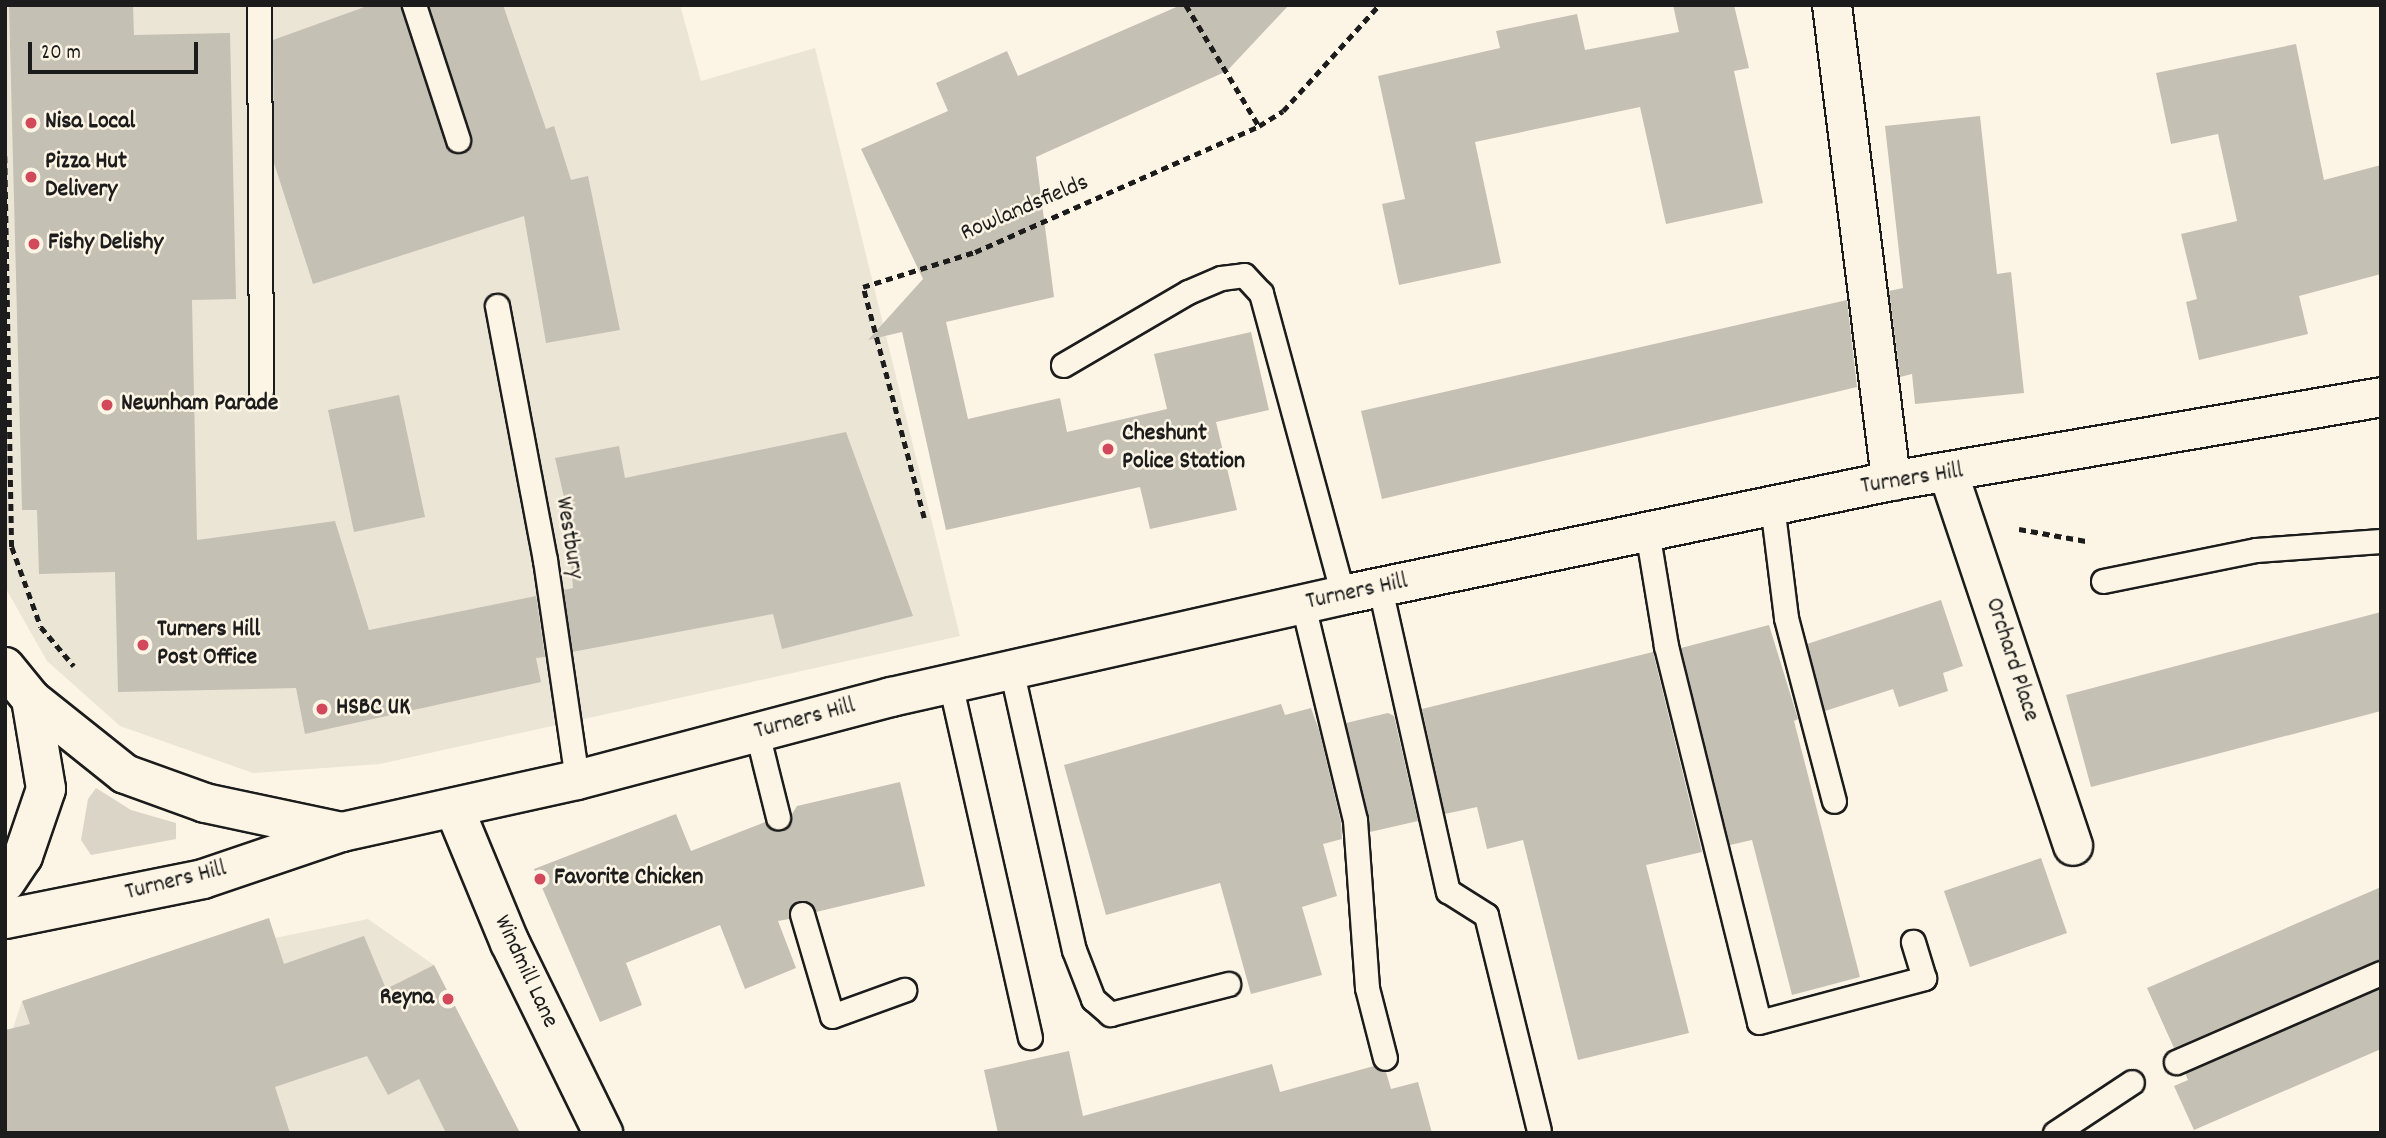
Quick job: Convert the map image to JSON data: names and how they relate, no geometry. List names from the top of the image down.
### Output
{
  "streets": {
    "main road": ["Turners Hill", "Orchard Place", "Windmill Lane"],
    "lane": ["Westbury"],
    "path": ["Rowlandsfields"]
  },
  "crossings": [
    ["Turners Hill", "Westbury"],
    ["Turners Hill", "Orchard Place"],
    ["Turners Hill", "Windmill Lane"]
  ],
  "places": [
    "Nisa Local",
    "Pizza Hut Delivery",
    "Fishy Delishy",
    "Newnham Parade",
    "Cheshunt Police Station",
    "Turners Hill Post Office",
    "HSBC UK",
    "Favorite Chicken",
    "Reyna"
  ],
  "scale_bar": "20 m"
}
